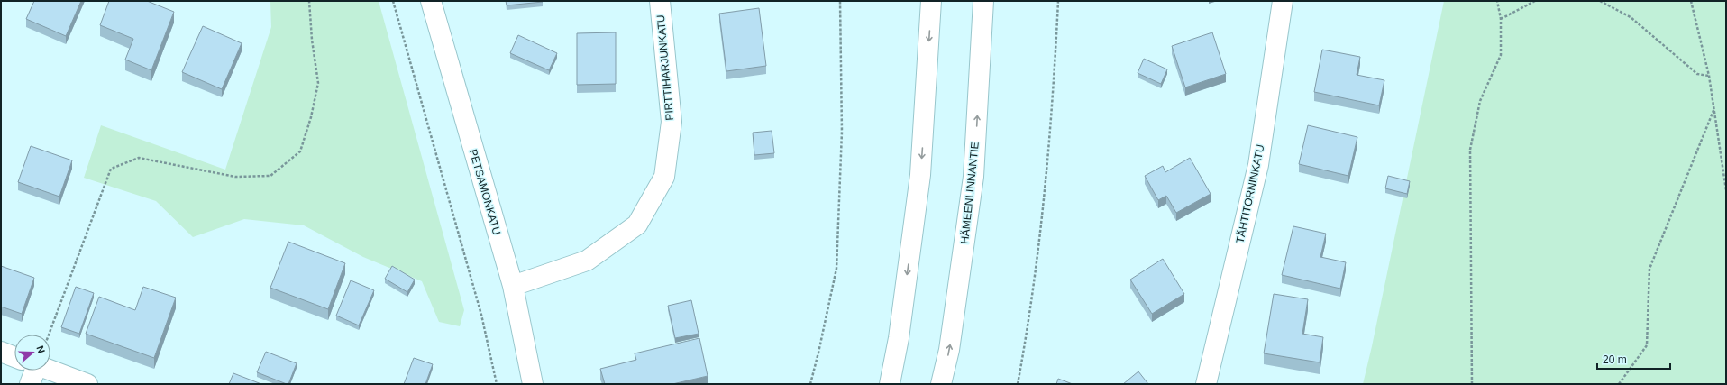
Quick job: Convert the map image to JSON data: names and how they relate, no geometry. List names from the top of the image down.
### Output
{
  "streets": {
    "street": [
      "PIRTTIHARJUNKATU",
      "PETSAMONKATU",
      "HÄMEENLINNANTIE",
      "TÄHTITORNINKATU"
    ]
  },
  "crossings": [
    ["PIRTTIHARJUNKATU", "PETSAMONKATU"]
  ],
  "scale_bar": "20 m",
  "north": "right"
}
